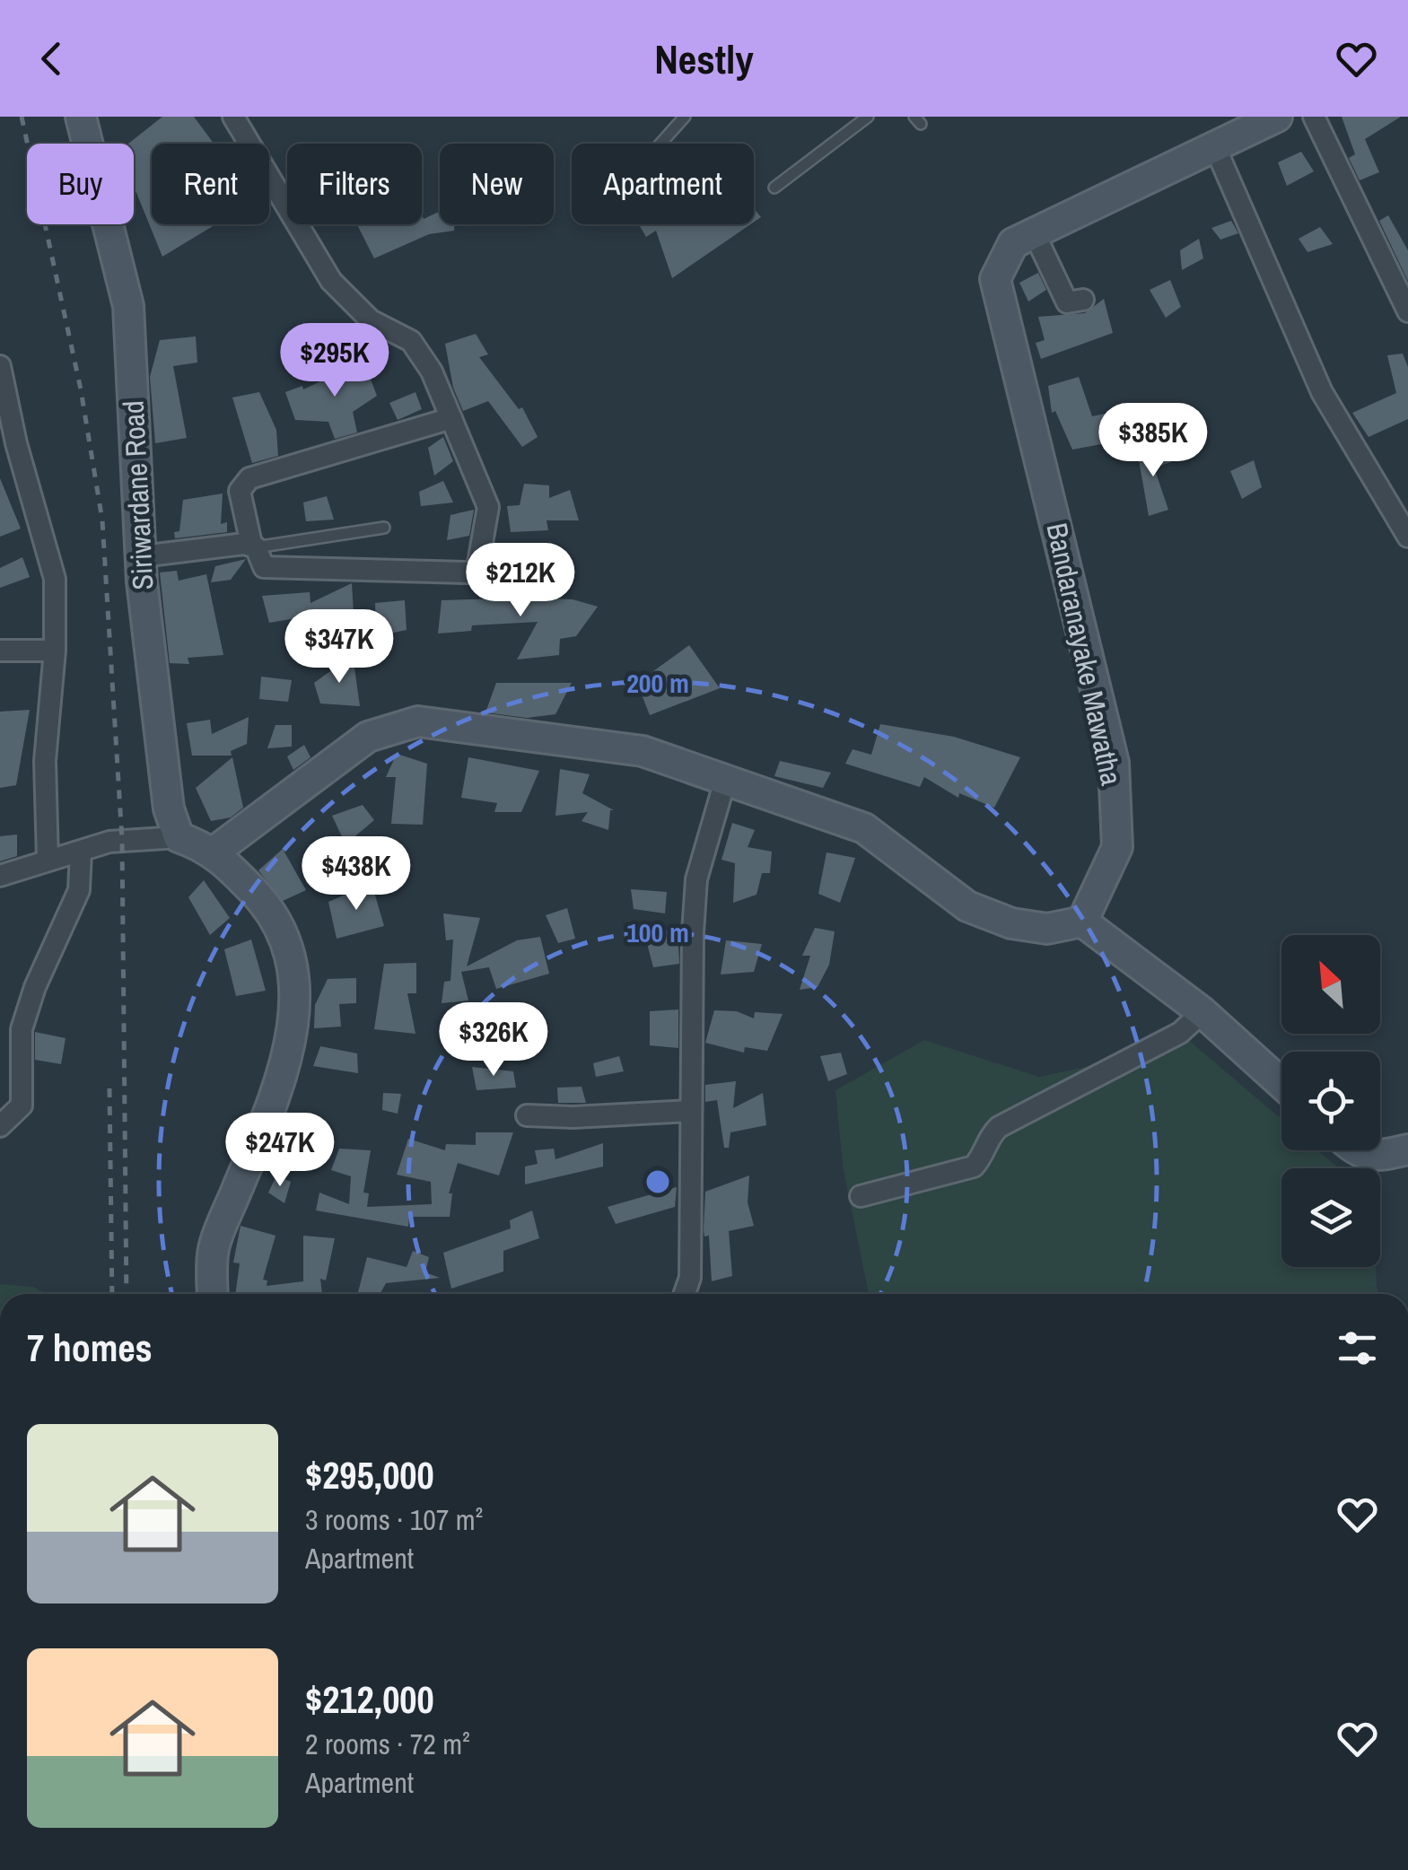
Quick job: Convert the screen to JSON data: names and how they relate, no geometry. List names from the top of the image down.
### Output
{
  "streets": {
    "street": ["Siriwardane Road", "Bandaranayake Mawatha"]
  },
  "north": "top left",
  "page": {
    "header": "Nestly",
    "chip": [
      "Buy",
      "Rent",
      "Filters",
      "New",
      "Apartment"
    ],
    "price": [
      "$295K",
      "$385K",
      "$212K",
      "$347K",
      "$438K",
      "$326K",
      "$247K"
    ],
    "heading": "7 homes",
    "list": [
      {
        "name": "$295,000",
        "note": "3 rooms · 107 m² · Apartment"
      },
      {
        "name": "$212,000",
        "note": "2 rooms · 72 m² · Apartment"
      }
    ]
  },
  "rings": ["200 m", "100 m"]
}
